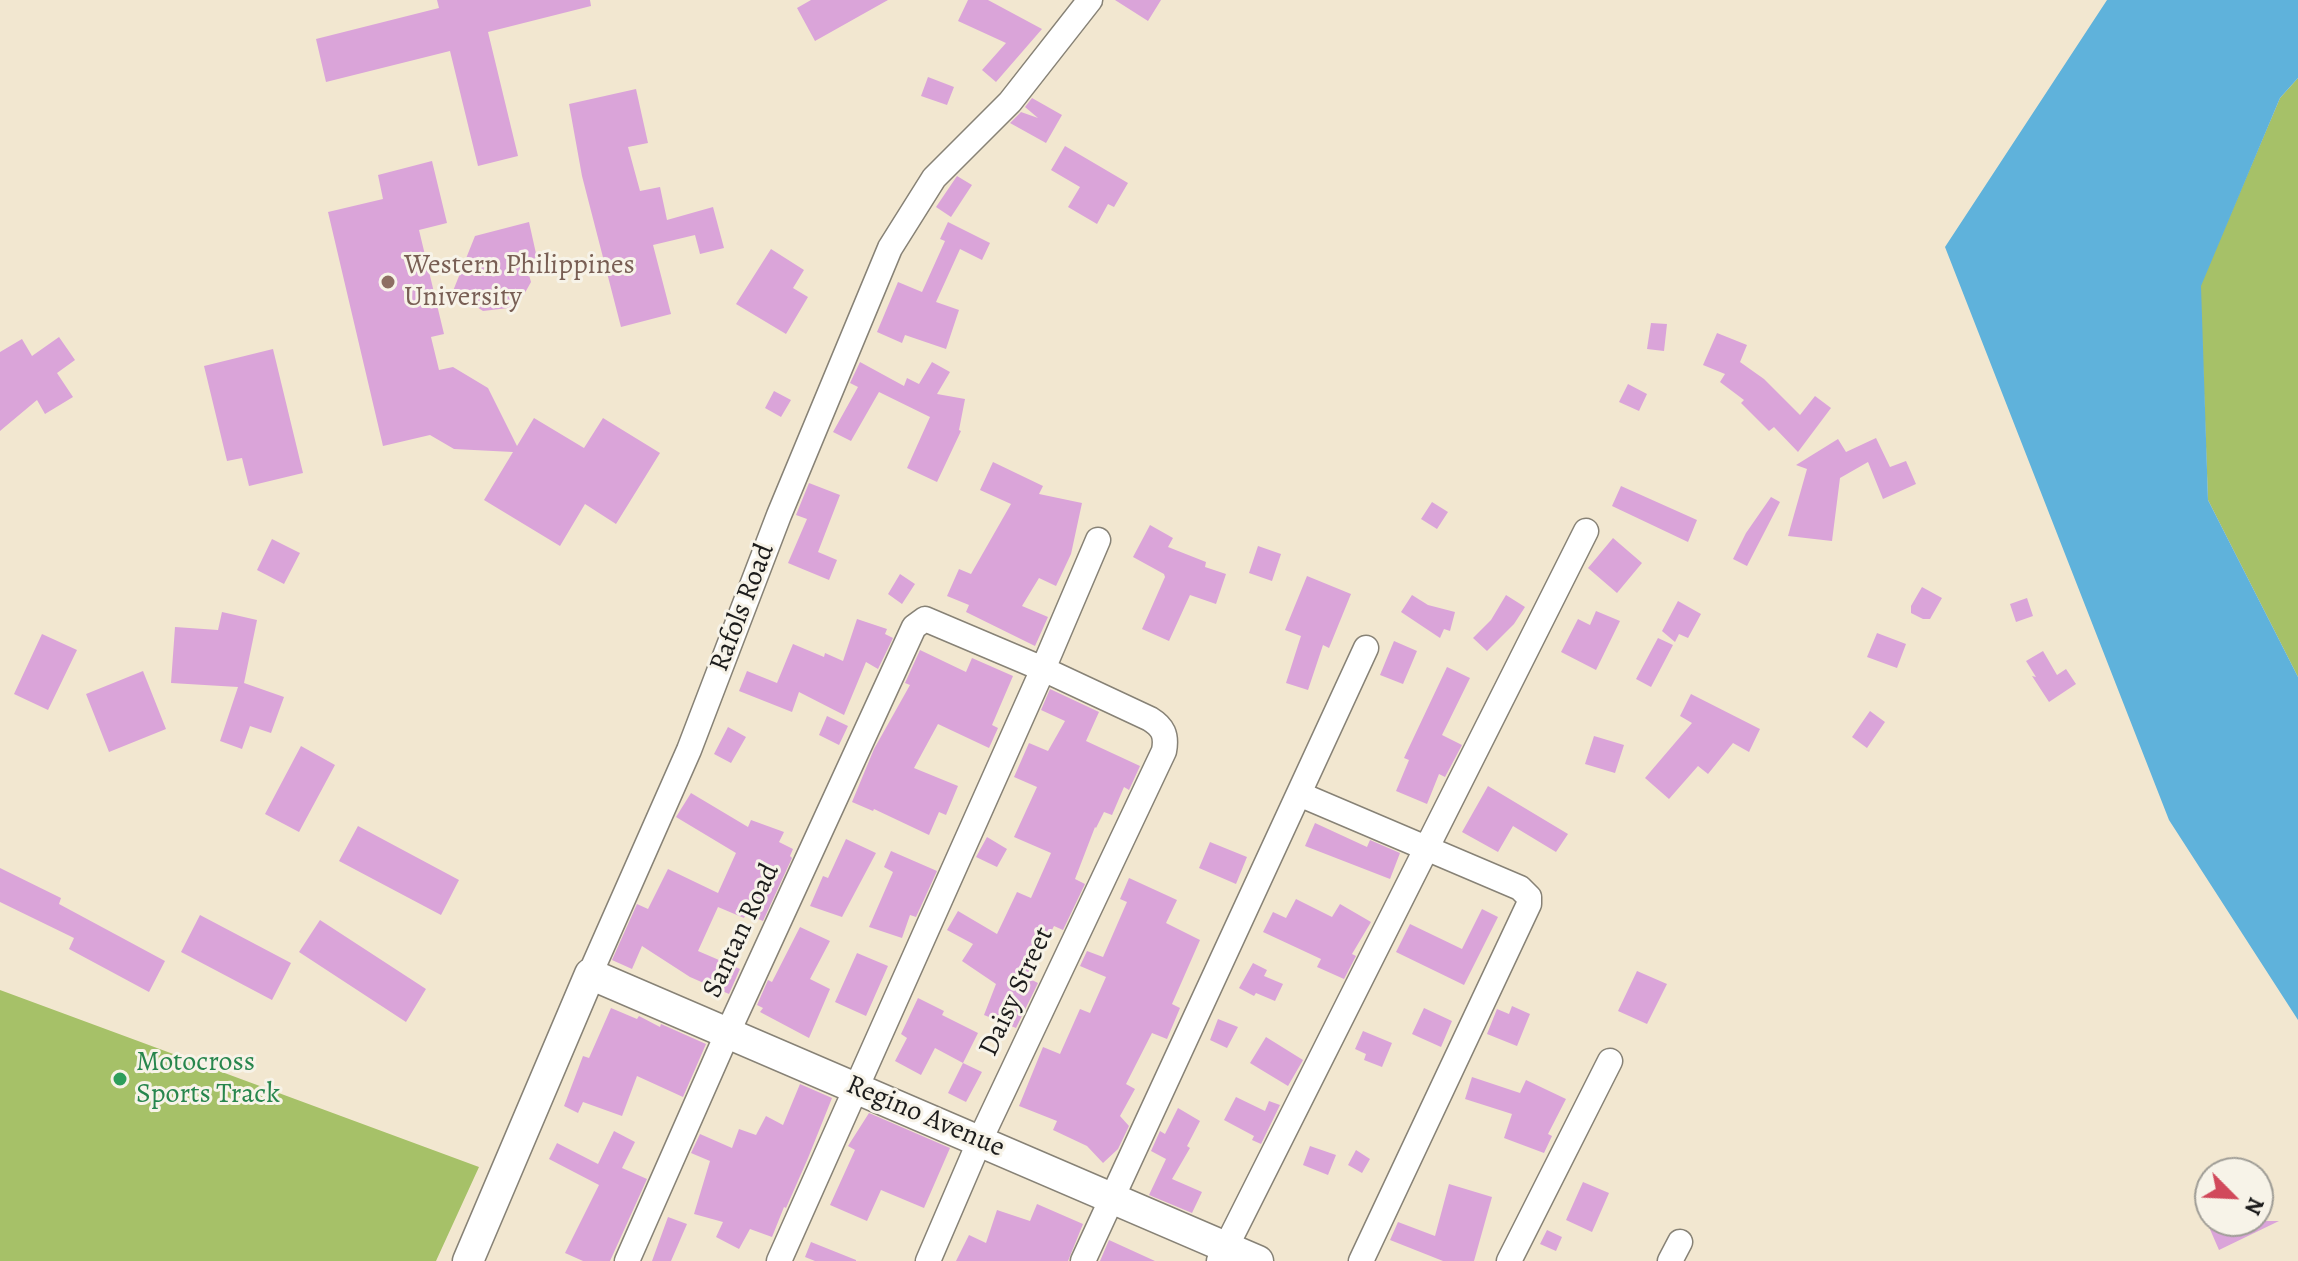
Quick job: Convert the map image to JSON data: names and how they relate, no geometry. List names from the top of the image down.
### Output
{
  "streets": {
    "street": [
      "Rafols Road",
      "Santan Road",
      "Daisy Street",
      "Regino Avenue"
    ]
  },
  "crossings": [
    ["Rafols Road", "Regino Avenue"],
    ["Santan Road", "Daisy Street"],
    ["Santan Road", "Regino Avenue"],
    ["Daisy Street", "Regino Avenue"]
  ],
  "places": ["Western Philippines University", "Motocross Sports Track"],
  "north": "bottom right"
}
